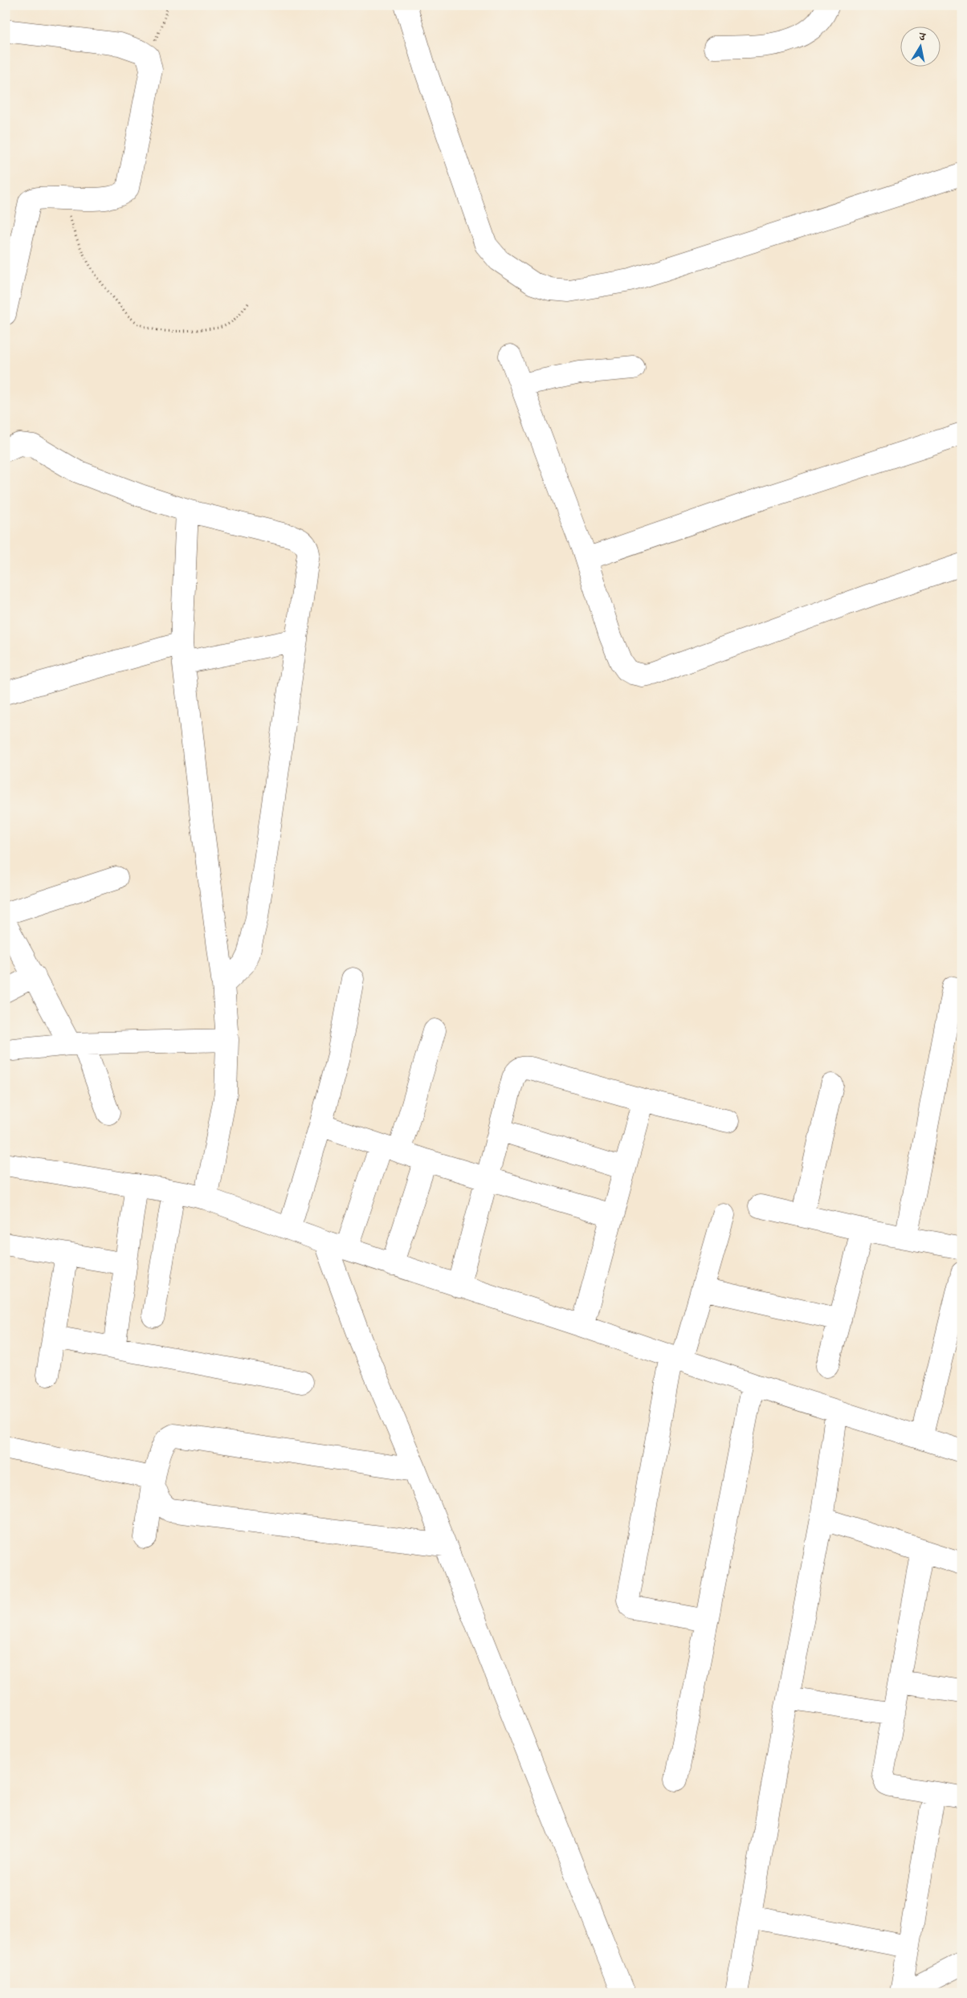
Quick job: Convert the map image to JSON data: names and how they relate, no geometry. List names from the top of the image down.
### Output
{
  "north": "top"
}
